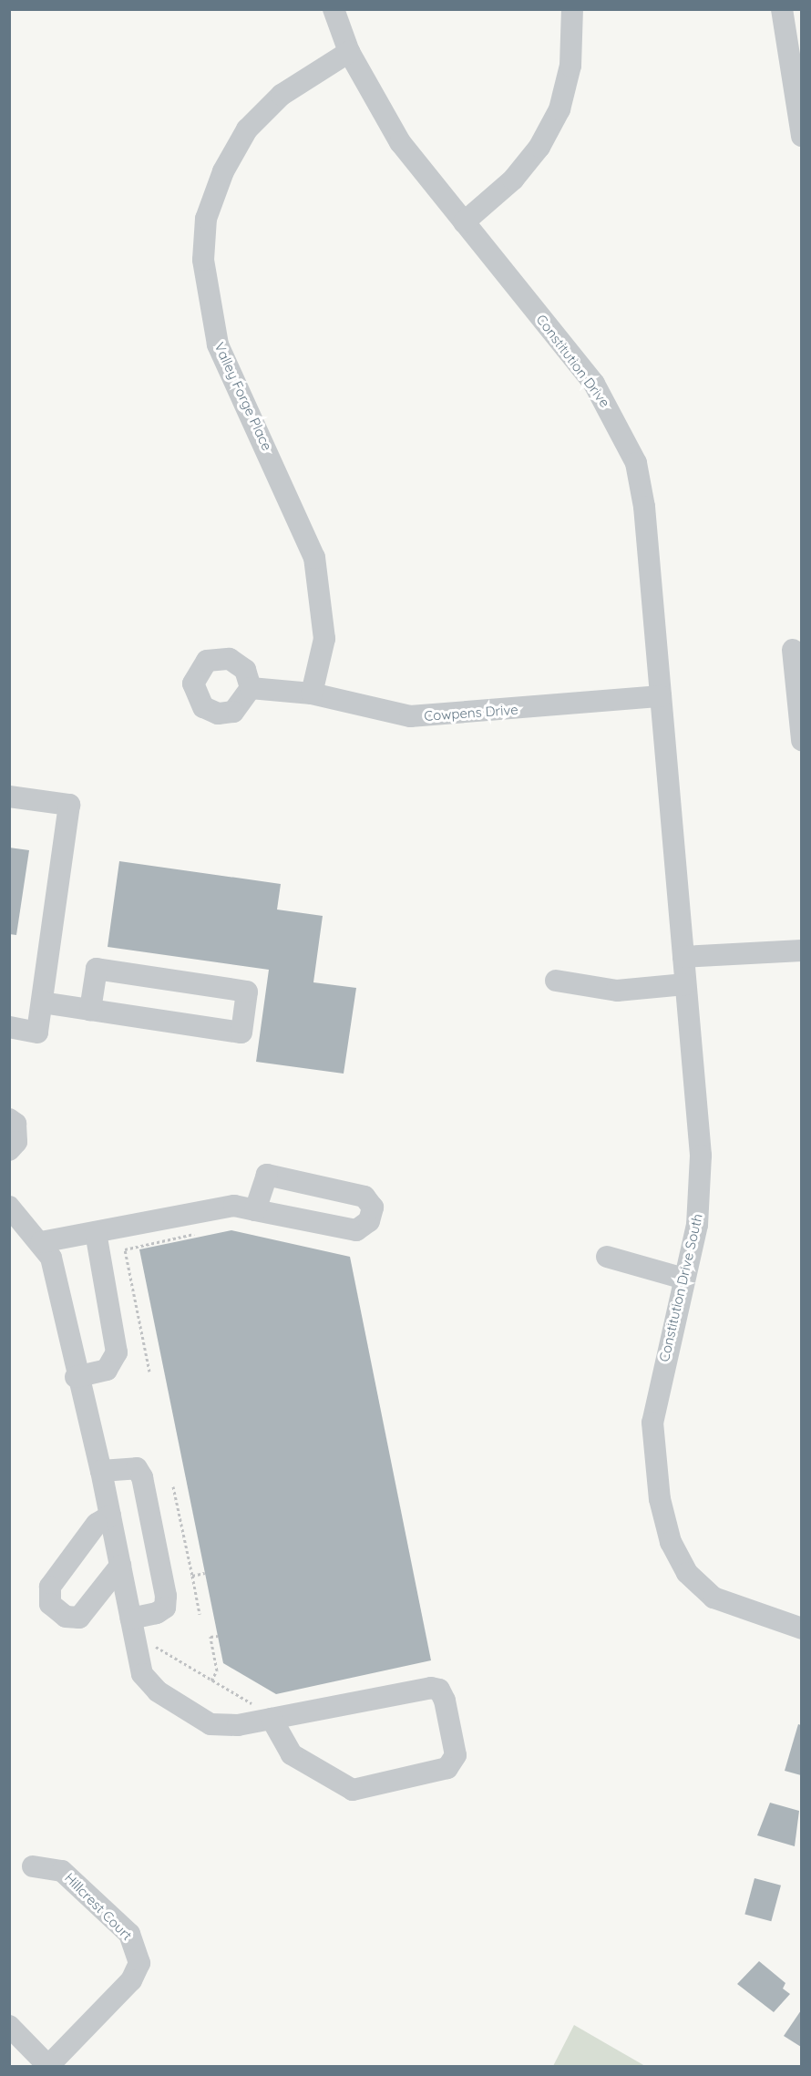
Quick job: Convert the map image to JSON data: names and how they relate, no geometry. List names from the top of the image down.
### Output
{
  "streets": {
    "street": [
      "Constitution Drive",
      "Valley Forge Place",
      "Cowpens Drive",
      "Constitution Drive South",
      "Hillcrest Court"
    ]
  },
  "crossings": [
    ["Constitution Drive", "Valley Forge Place"],
    ["Constitution Drive", "Cowpens Drive"],
    ["Constitution Drive", "Constitution Drive South"],
    ["Valley Forge Place", "Cowpens Drive"]
  ]
}
